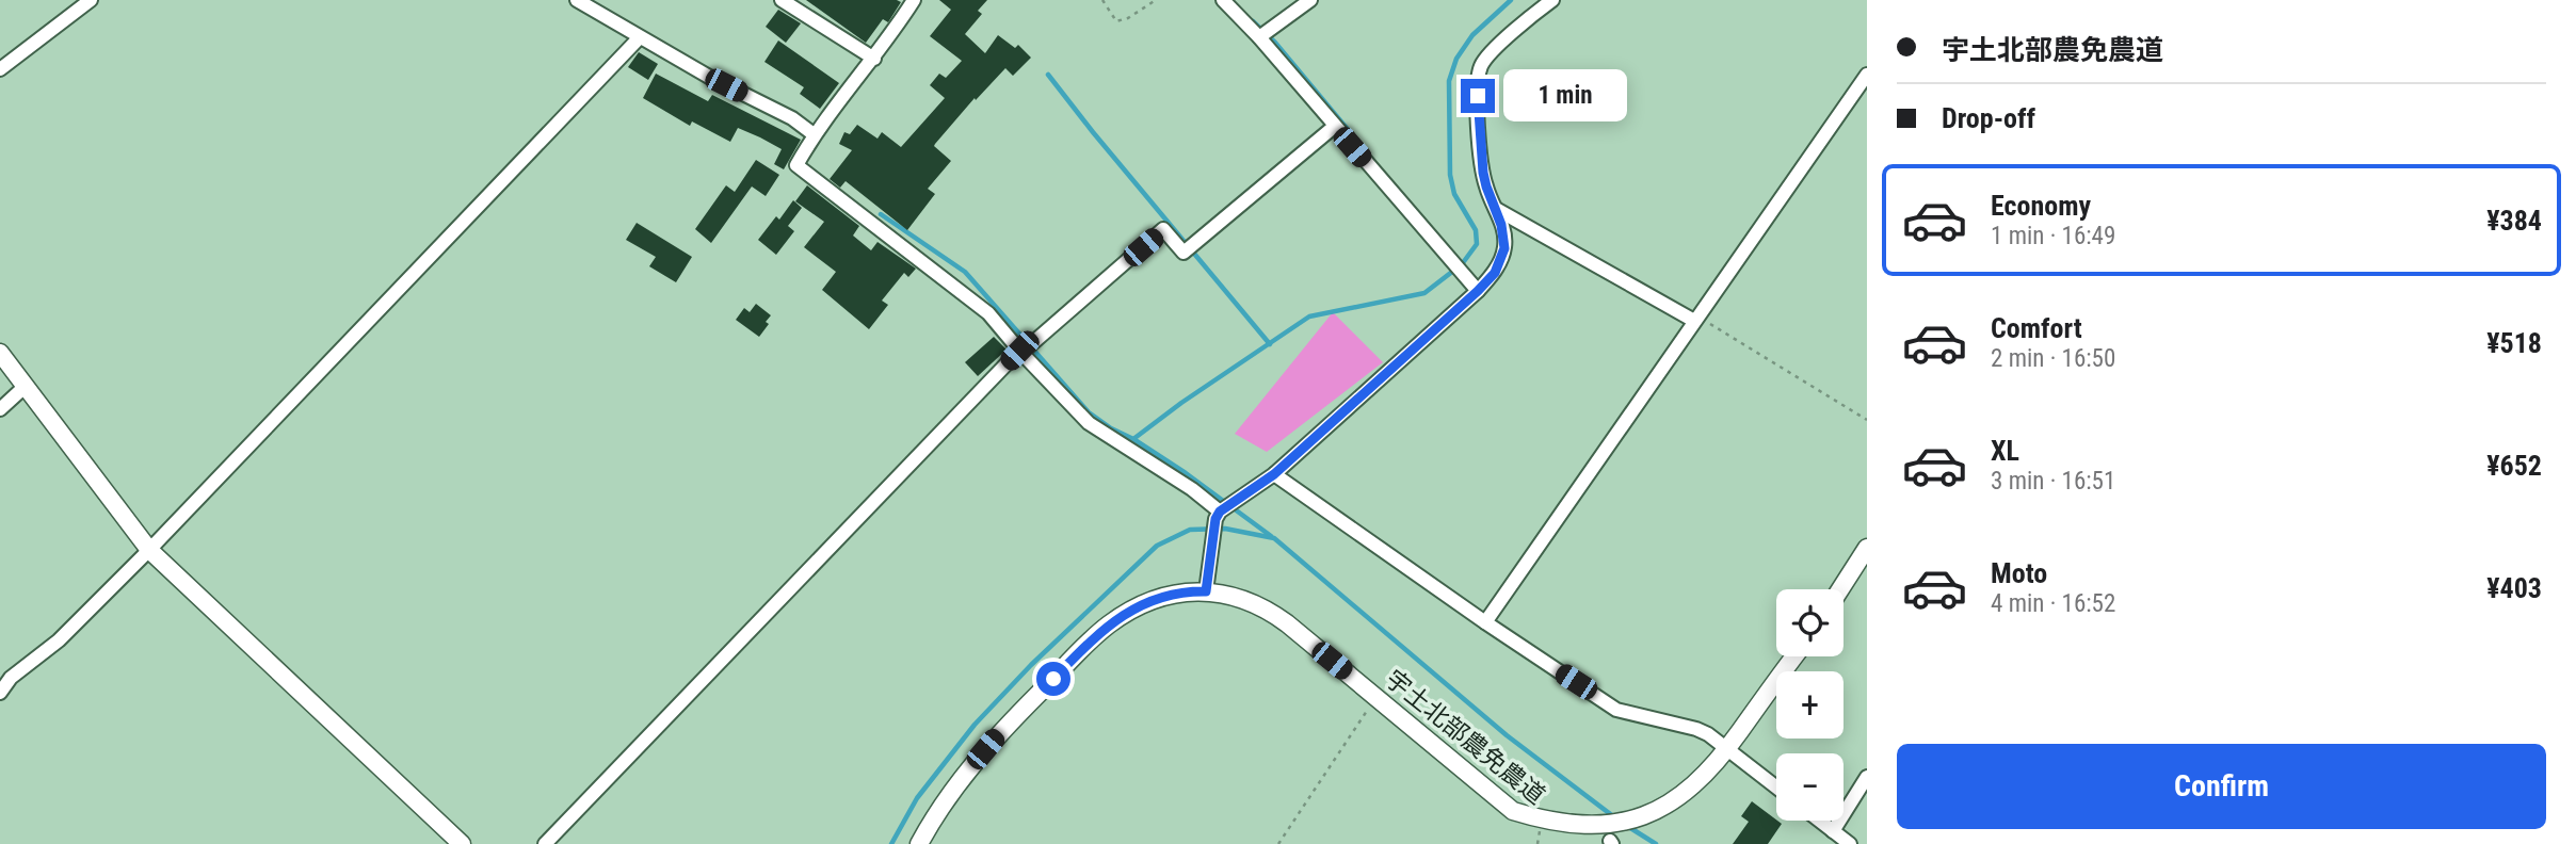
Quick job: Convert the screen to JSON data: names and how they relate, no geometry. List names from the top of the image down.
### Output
{
  "streets": {
    "street": ["宇土北部農免農道"]
  },
  "page": {
    "banner": ["宇土北部農免農道", "Drop-off"],
    "bubble": "1 min",
    "list": [
      {
        "name": "Economy",
        "note": "1 min · 16:49",
        "value": "¥384"
      },
      {
        "name": "Comfort",
        "note": "2 min · 16:50",
        "value": "¥518"
      },
      {
        "name": "XL",
        "note": "3 min · 16:51",
        "value": "¥652"
      },
      {
        "name": "Moto",
        "note": "4 min · 16:52",
        "value": "¥403"
      }
    ],
    "map_buttons": ["+", "−"],
    "buttons": "Confirm"
  }
}
